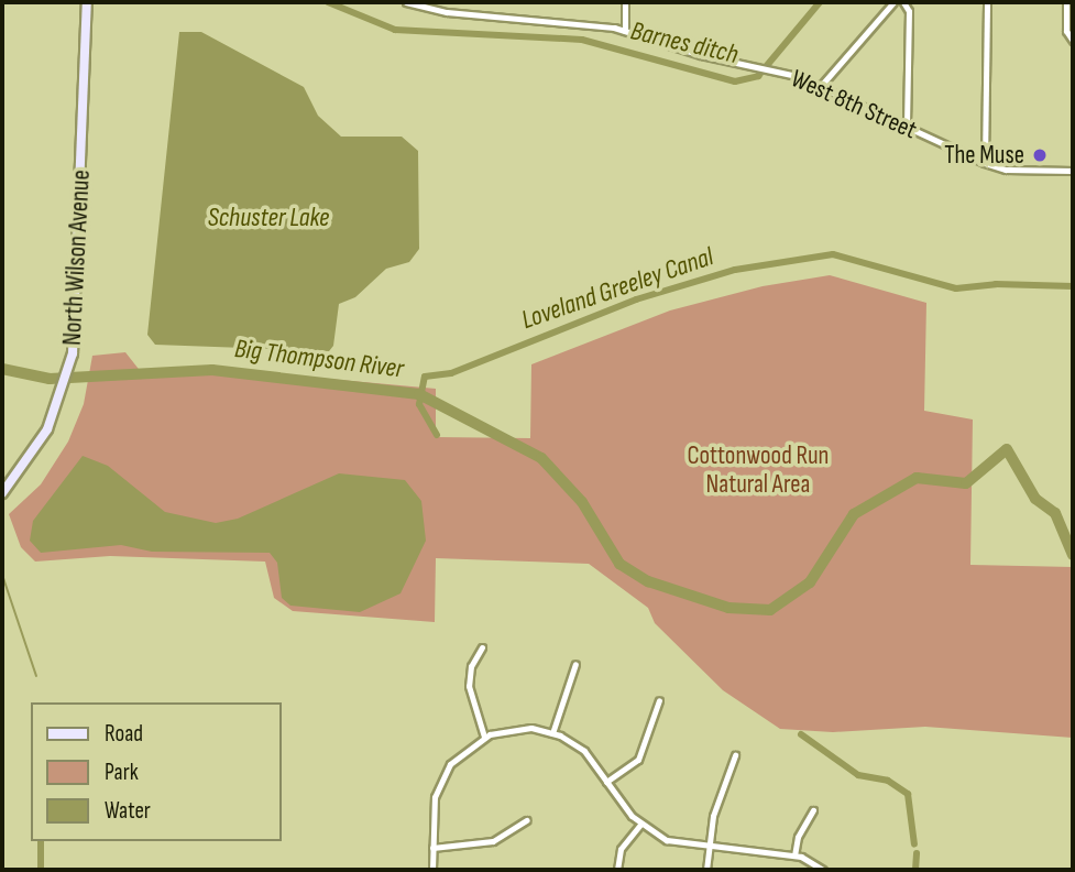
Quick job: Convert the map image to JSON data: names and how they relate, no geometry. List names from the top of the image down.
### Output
{
  "streets": {
    "main road": ["North Wilson Avenue"],
    "street": ["West 8th Street"]
  },
  "water": [
    "Barnes ditch",
    "Schuster Lake",
    "Loveland Greeley Canal",
    "Big Thompson River"
  ],
  "parks": ["Cottonwood Run Natural Area"],
  "places": ["The Muse"],
  "legend": ["Road", "Park", "Water"]
}
